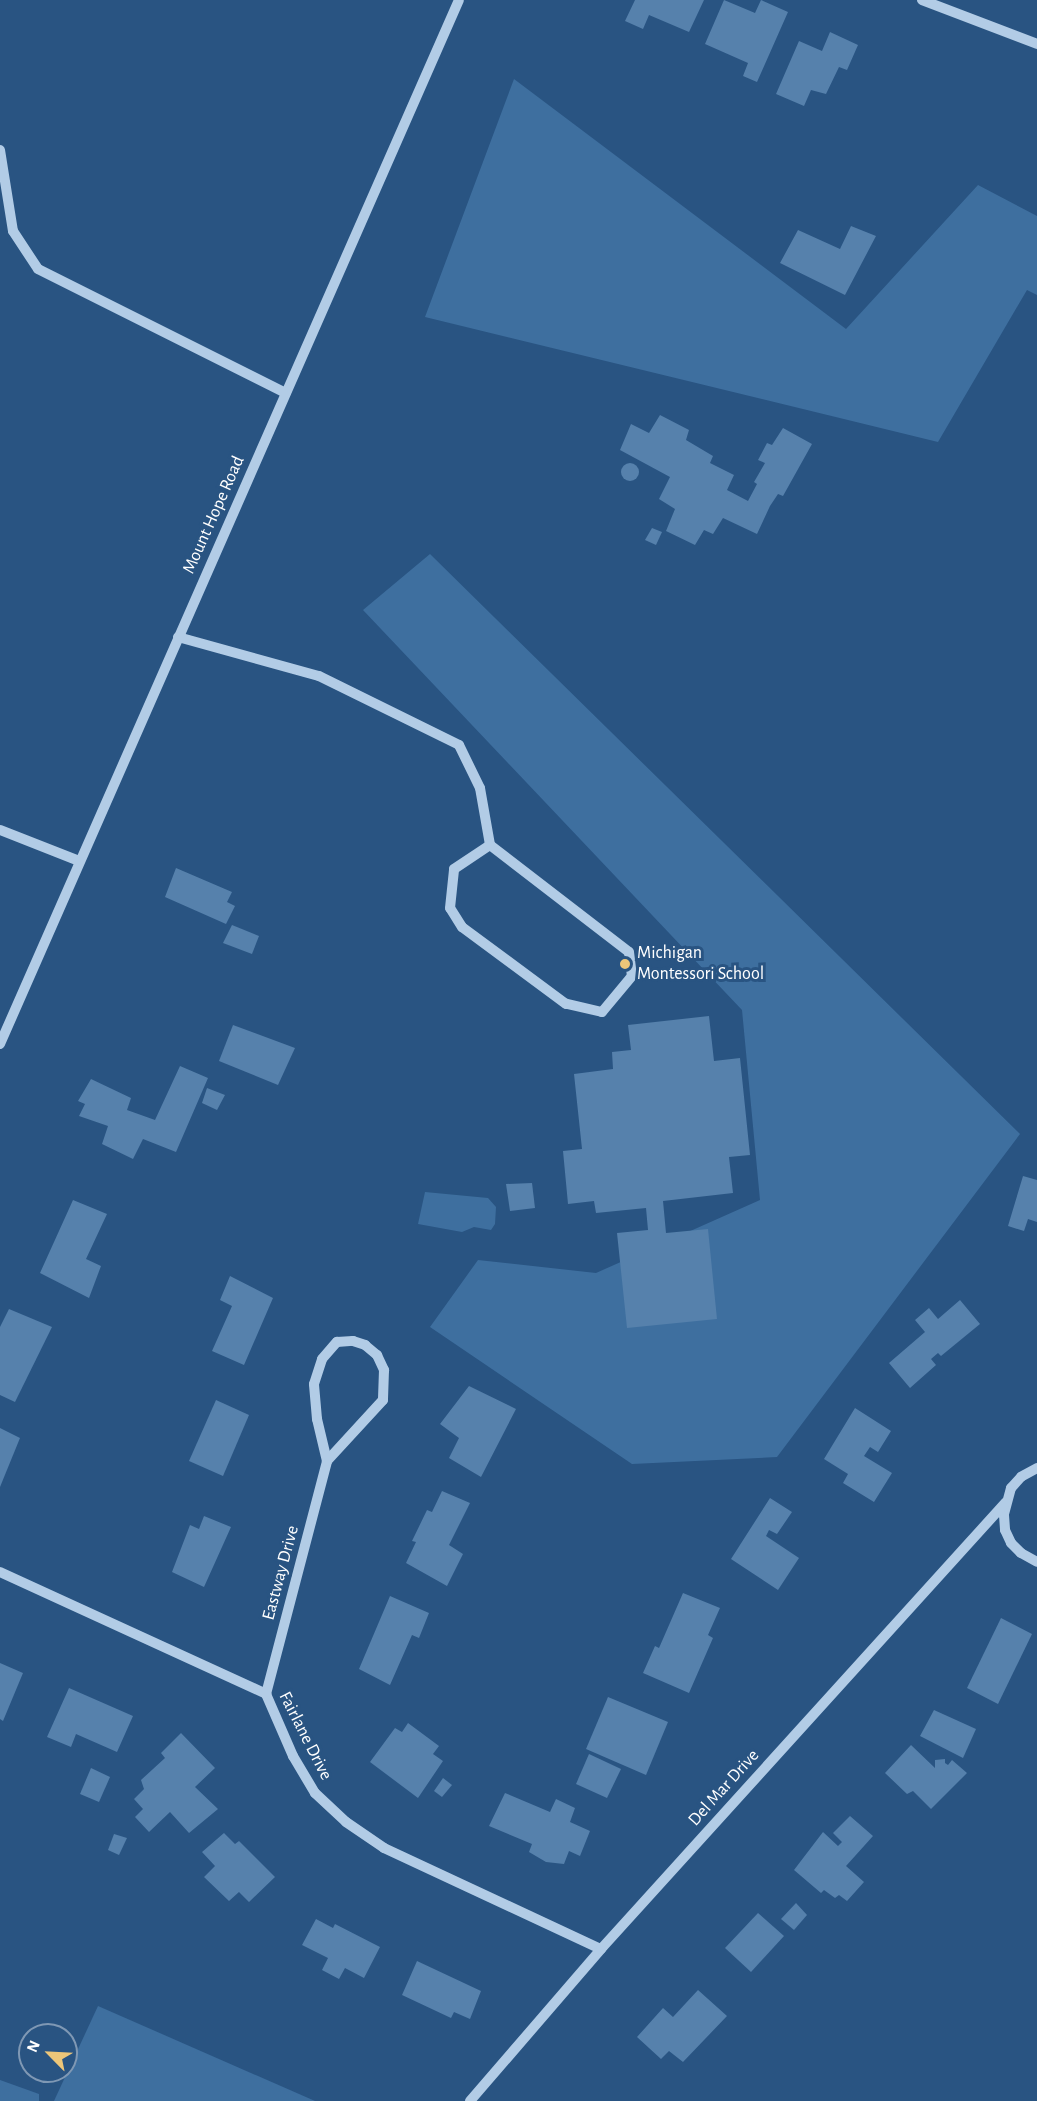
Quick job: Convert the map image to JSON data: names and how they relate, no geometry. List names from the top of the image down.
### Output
{
  "streets": {
    "street": [
      "Mount Hope Road",
      "Eastway Drive",
      "Fairlane Drive",
      "Del Mar Drive"
    ]
  },
  "crossings": [
    ["Eastway Drive", "Fairlane Drive"],
    ["Fairlane Drive", "Del Mar Drive"]
  ],
  "places": ["Michigan Montessori School"],
  "north": "top left"
}
